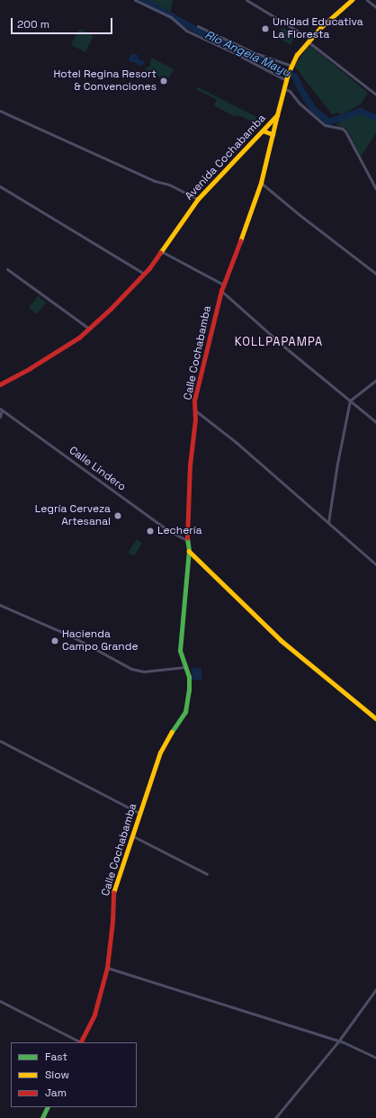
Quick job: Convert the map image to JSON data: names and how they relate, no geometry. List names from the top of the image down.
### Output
{
  "streets": {
    "street": ["Avenida Cochabamba", "Calle Cochabamba", "Calle Lindero"]
  },
  "crossings": [
    ["Avenida Cochabamba", "Calle Cochabamba"],
    ["Calle Cochabamba", "Calle Lindero"]
  ],
  "districts": ["KOLLPAPAMPA"],
  "water": ["Río Angela Mayu"],
  "places": [
    "Unidad Educativa La Floresta",
    "Hotel Regina Resort & Convenciones",
    "Legría Cerveza Artesanal",
    "Lechería",
    "Hacienda Campo Grande"
  ],
  "legend": ["Fast", "Slow", "Jam"],
  "scale_bar": "200 m"
}
